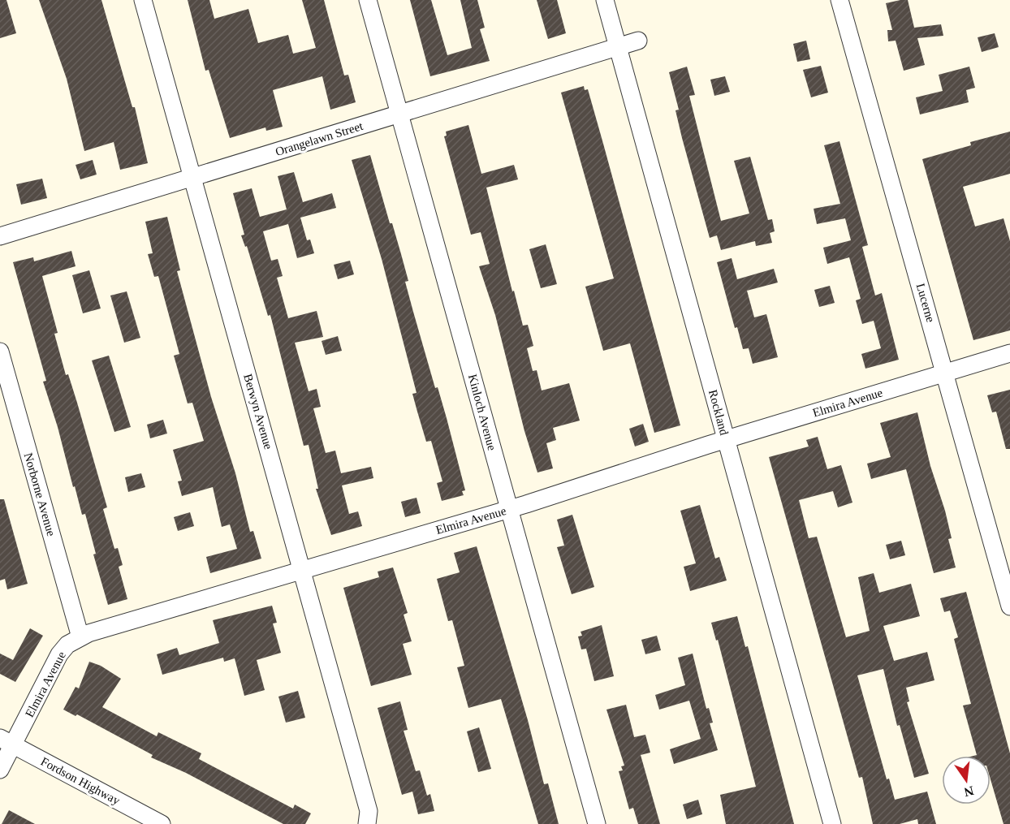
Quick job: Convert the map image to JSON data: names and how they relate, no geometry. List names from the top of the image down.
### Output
{
  "streets": {
    "street": [
      "Orangelawn Street",
      "Lucerne",
      "Elmira Avenue",
      "Berwyn Avenue",
      "Kinloch Avenue",
      "Rockland",
      "Norborne Avenue",
      "Fordson Highway"
    ]
  },
  "crossings": [
    ["Orangelawn Street", "Berwyn Avenue"],
    ["Orangelawn Street", "Kinloch Avenue"],
    ["Orangelawn Street", "Rockland"],
    ["Lucerne", "Elmira Avenue"],
    ["Elmira Avenue", "Berwyn Avenue"],
    ["Elmira Avenue", "Kinloch Avenue"],
    ["Elmira Avenue", "Rockland"],
    ["Elmira Avenue", "Norborne Avenue"],
    ["Elmira Avenue", "Fordson Highway"]
  ],
  "north": "bottom"
}
